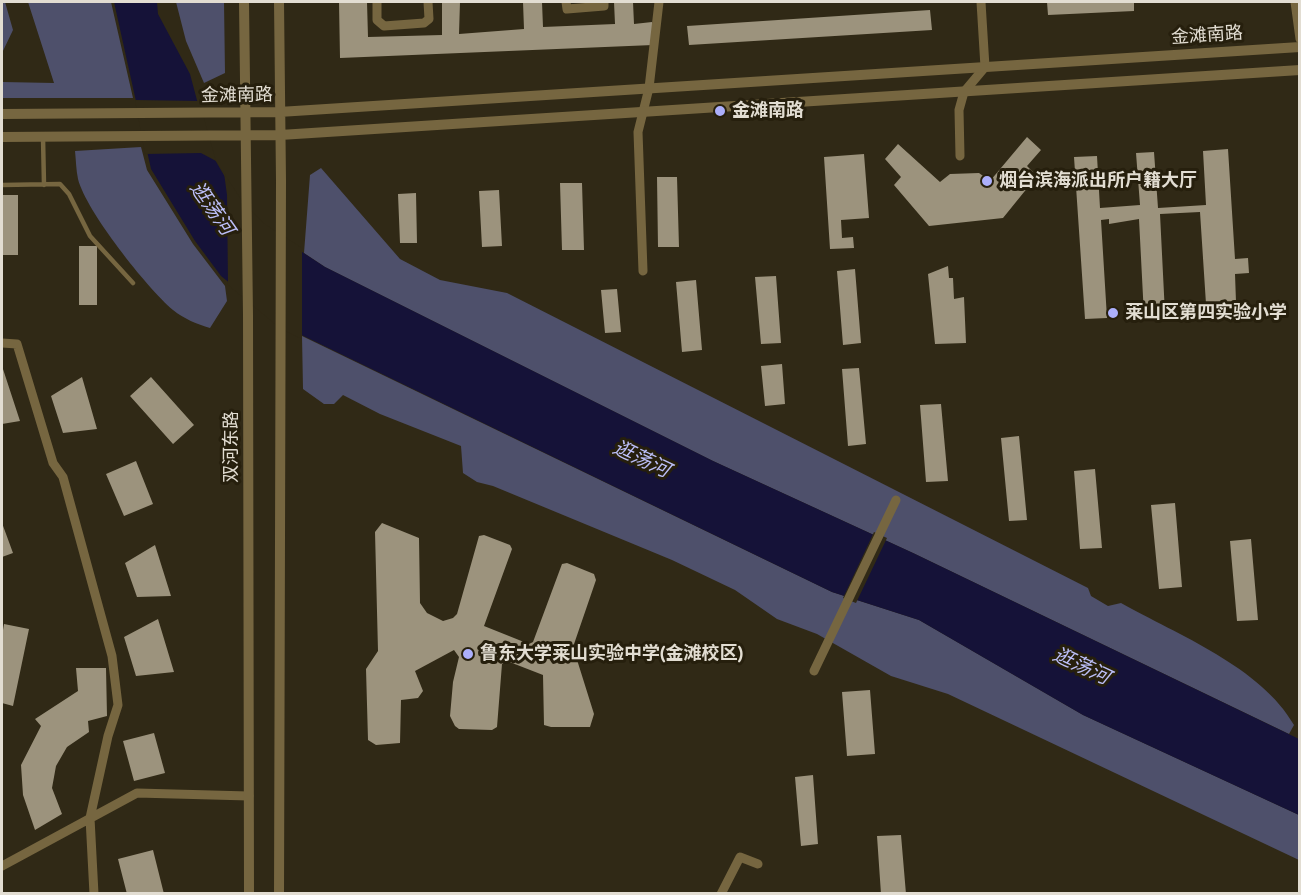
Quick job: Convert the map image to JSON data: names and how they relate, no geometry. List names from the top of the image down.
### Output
{
  "streets": {
    "street": ["金滩南路", "双河东路"]
  },
  "crossings": [
    ["金滩南路", "双河东路"]
  ],
  "water": ["逛荡河"],
  "places": [
    "金滩南路",
    "烟台滨海派出所户籍大厅",
    "莱山区第四实验小学",
    "鲁东大学莱山实验中学(金滩校区)"
  ]
}
